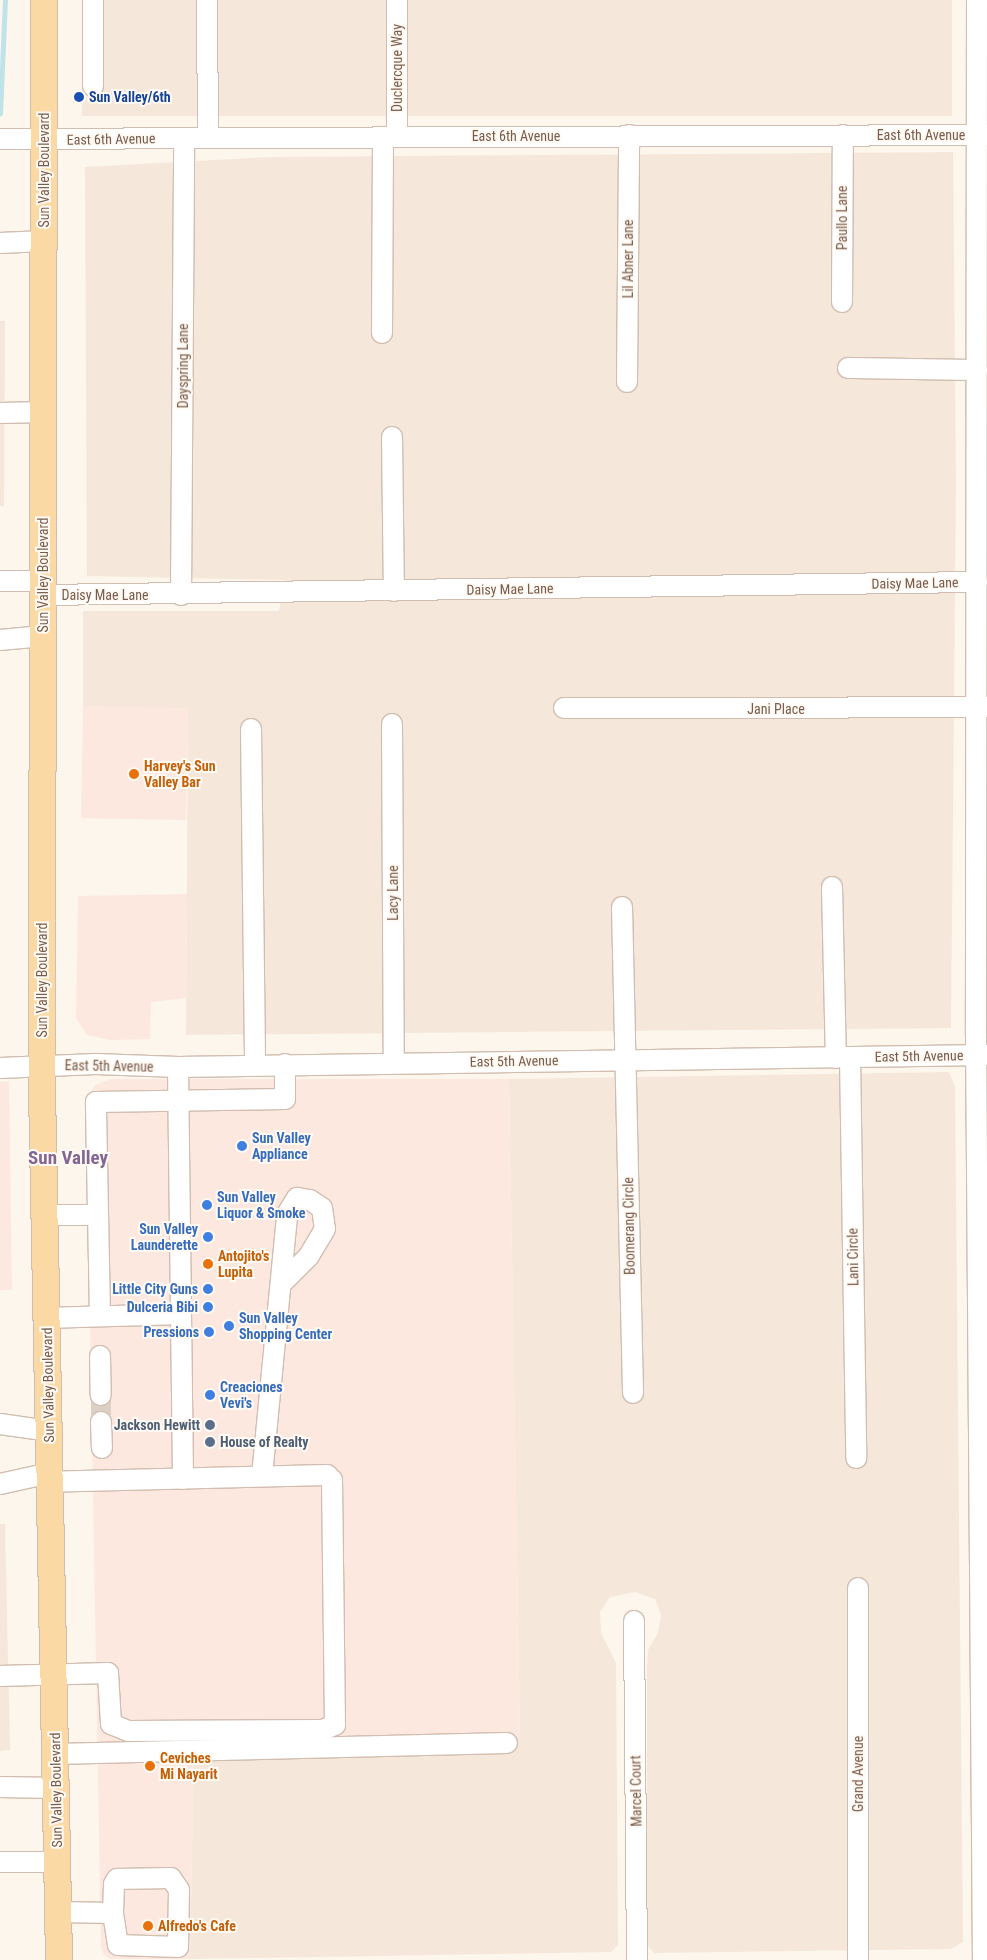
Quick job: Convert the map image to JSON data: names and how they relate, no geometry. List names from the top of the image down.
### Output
{
  "streets": {
    "main road": ["Sun Valley Boulevard"],
    "street": [
      "Duclercque Way",
      "East 6th Avenue",
      "Paullo Lane",
      "Lil Abner Lane",
      "Dayspring Lane",
      "Daisy Mae Lane",
      "Jani Place",
      "Lacy Lane",
      "East 5th Avenue",
      "Boomerang Circle",
      "Lani Circle",
      "Grand Avenue",
      "Marcel Court"
    ]
  },
  "crossings": [
    ["Duclercque Way", "East 6th Avenue"],
    ["East 6th Avenue", "Sun Valley Boulevard"],
    ["East 6th Avenue", "Paullo Lane"],
    ["East 6th Avenue", "Lil Abner Lane"],
    ["East 6th Avenue", "Dayspring Lane"],
    ["Sun Valley Boulevard", "Daisy Mae Lane"],
    ["Sun Valley Boulevard", "East 5th Avenue"],
    ["Dayspring Lane", "Daisy Mae Lane"],
    ["Lacy Lane", "East 5th Avenue"],
    ["East 5th Avenue", "Boomerang Circle"],
    ["East 5th Avenue", "Lani Circle"]
  ],
  "districts": ["Sun Valley"],
  "places": [
    "Sun Valley/6th",
    "Harvey's Sun Valley Bar",
    "Sun Valley Appliance",
    "Sun Valley Liquor & Smoke",
    "Sun Valley Launderette",
    "Antojito's Lupita",
    "Little City Guns",
    "Dulceria Bibi",
    "Sun Valley Shopping Center",
    "Pressions",
    "Creaciones Vevi's",
    "Jackson Hewitt",
    "House of Realty",
    "Ceviches Mi Nayarit",
    "Alfredo's Cafe"
  ]
}
